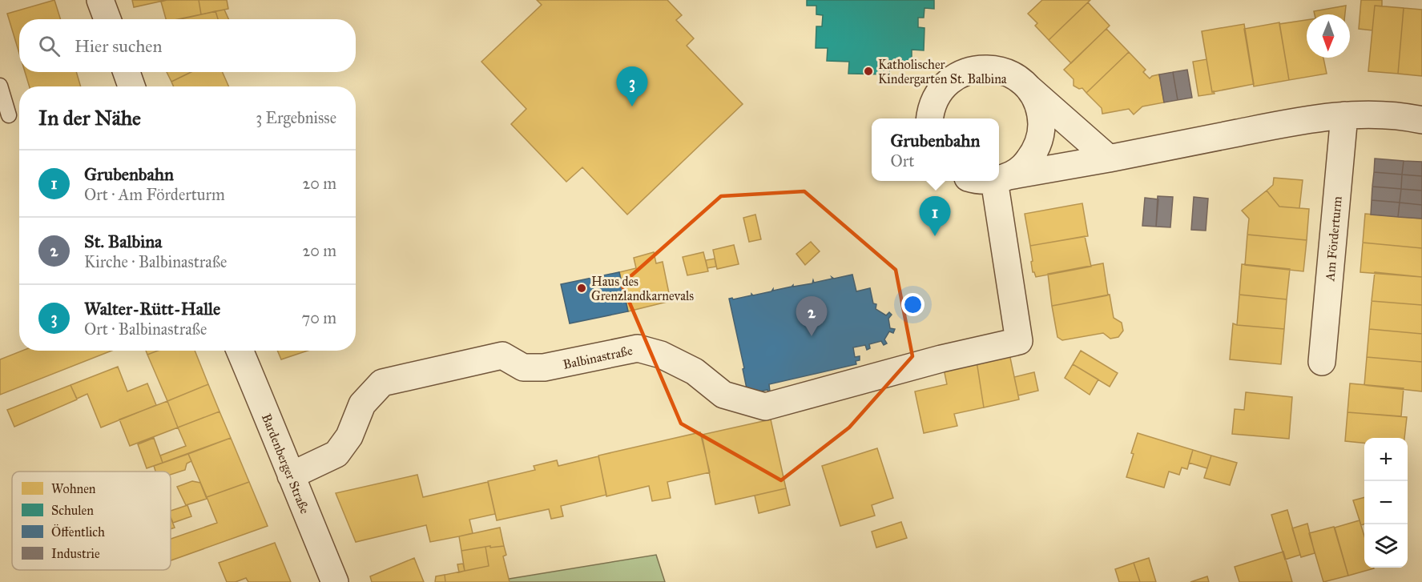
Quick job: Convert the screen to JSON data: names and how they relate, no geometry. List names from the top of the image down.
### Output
{
  "streets": {
    "street": ["Am Förderturm", "Balbinastraße", "Bardenberger Straße"]
  },
  "crossings": [
    ["Balbinastraße", "Bardenberger Straße"]
  ],
  "places": ["Katholischer Kindergarten St. Balbina", "Haus des Grenzlandkarnevals"],
  "legend": [
    "Wohnen",
    "Schulen",
    "Öffentlich",
    "Industrie"
  ],
  "north": "bottom",
  "page": {
    "search": "Hier suchen",
    "pins": ["3", "1", "2"],
    "heading": ["In der Nähe", "3 Ergebnisse"],
    "popup": ["Grubenbahn", "Ort"],
    "list": [
      {
        "mark": "1",
        "name": "Grubenbahn",
        "note": "Ort · Am Förderturm",
        "value": "20 m"
      },
      {
        "mark": "2",
        "name": "St. Balbina",
        "note": "Kirche · Balbinastraße",
        "value": "20 m"
      },
      {
        "mark": "3",
        "name": "Walter-Rütt-Halle",
        "note": "Ort · Balbinastraße",
        "value": "70 m"
      }
    ],
    "map_buttons": ["+", "−"]
  }
}
